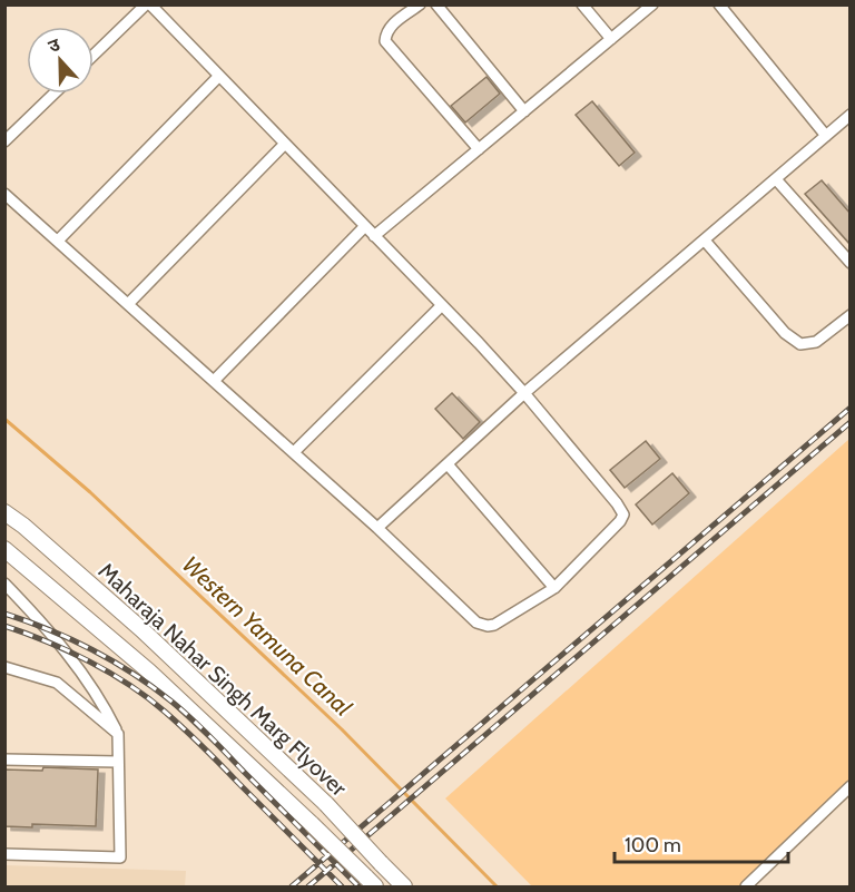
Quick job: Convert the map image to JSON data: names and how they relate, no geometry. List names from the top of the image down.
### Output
{
  "streets": {
    "main road": ["Maharaja Nahar Singh Marg Flyover"]
  },
  "water": ["Western Yamuna Canal"],
  "scale_bar": "100 m",
  "north": "top"
}
